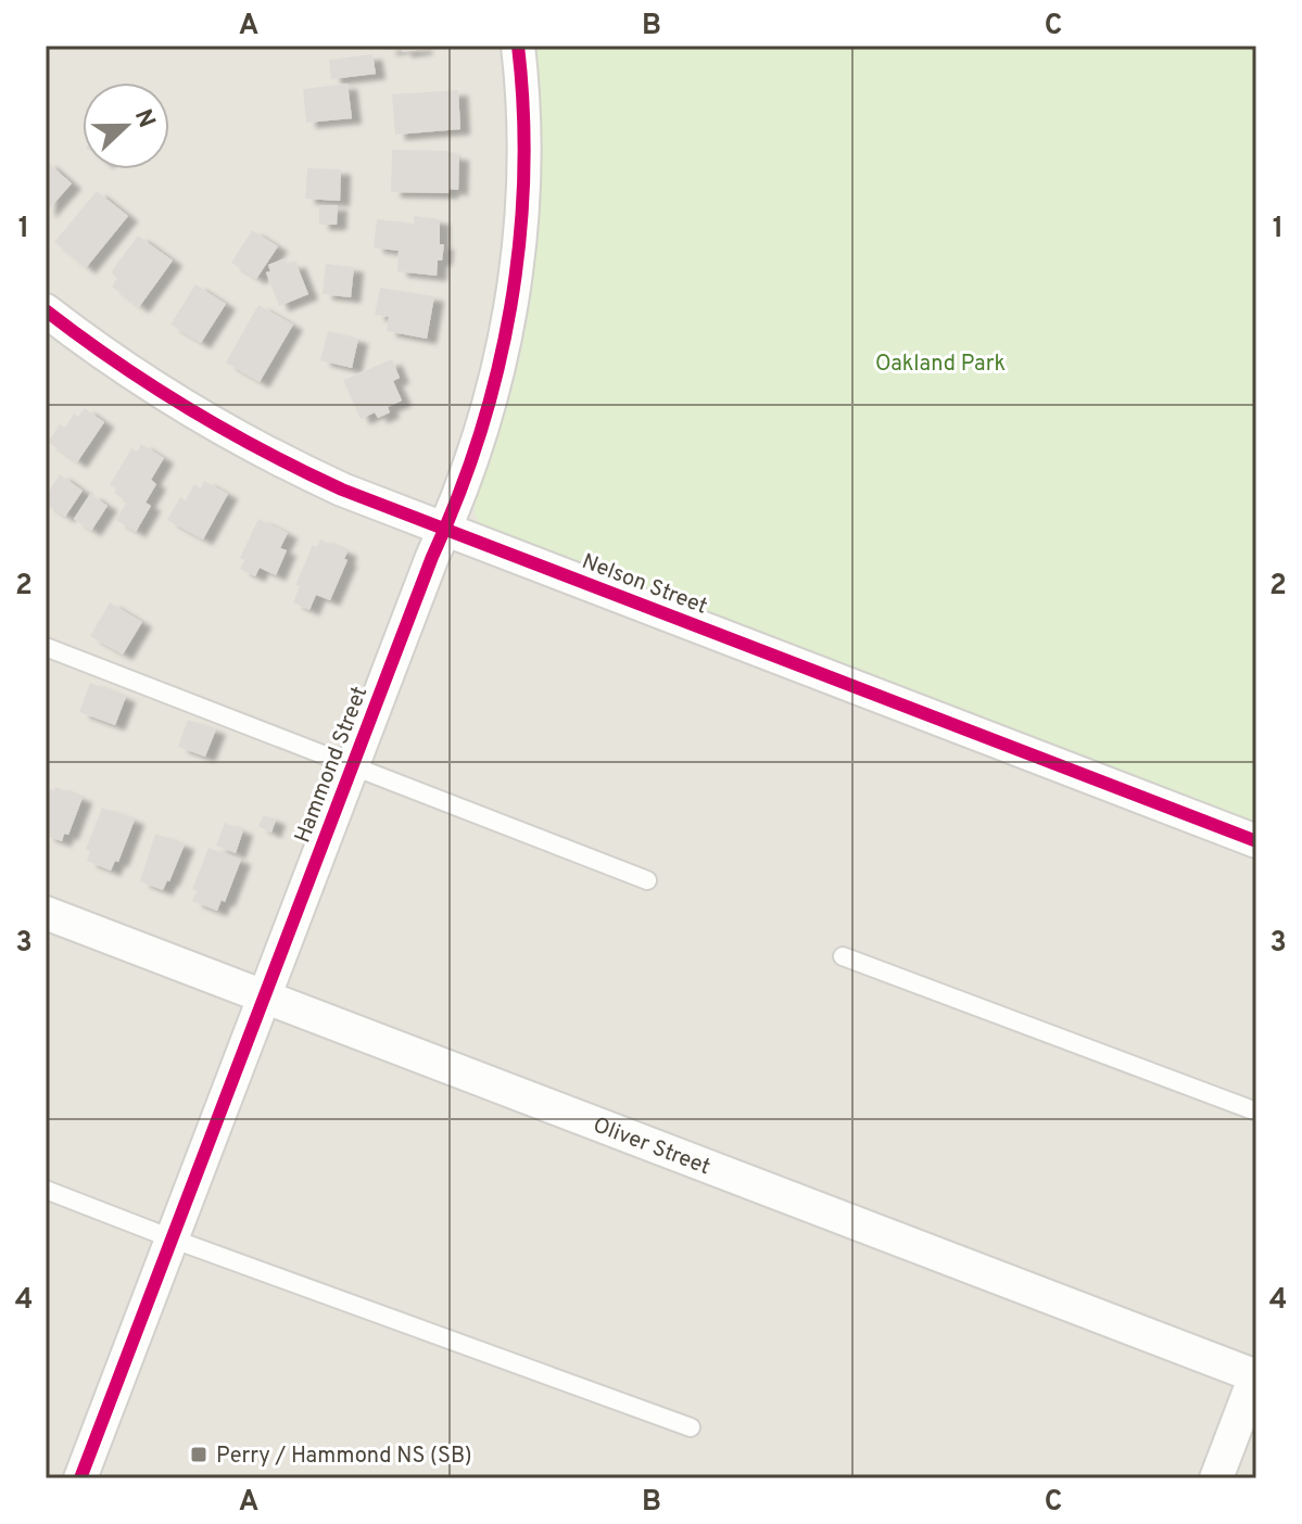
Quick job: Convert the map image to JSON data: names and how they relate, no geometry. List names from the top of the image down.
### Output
{
  "streets": {
    "street": ["Nelson Street", "Hammond Street", "Oliver Street"]
  },
  "crossings": [
    ["Nelson Street", "Hammond Street"],
    ["Hammond Street", "Oliver Street"]
  ],
  "parks": ["Oakland Park"],
  "places": {
    "transit": ["Perry / Hammond NS (SB)"]
  },
  "north": "right",
  "grid": {
    "columns": ["A", "B", "C"],
    "rows": [
      "1",
      "2",
      "3",
      "4"
    ]
  }
}
